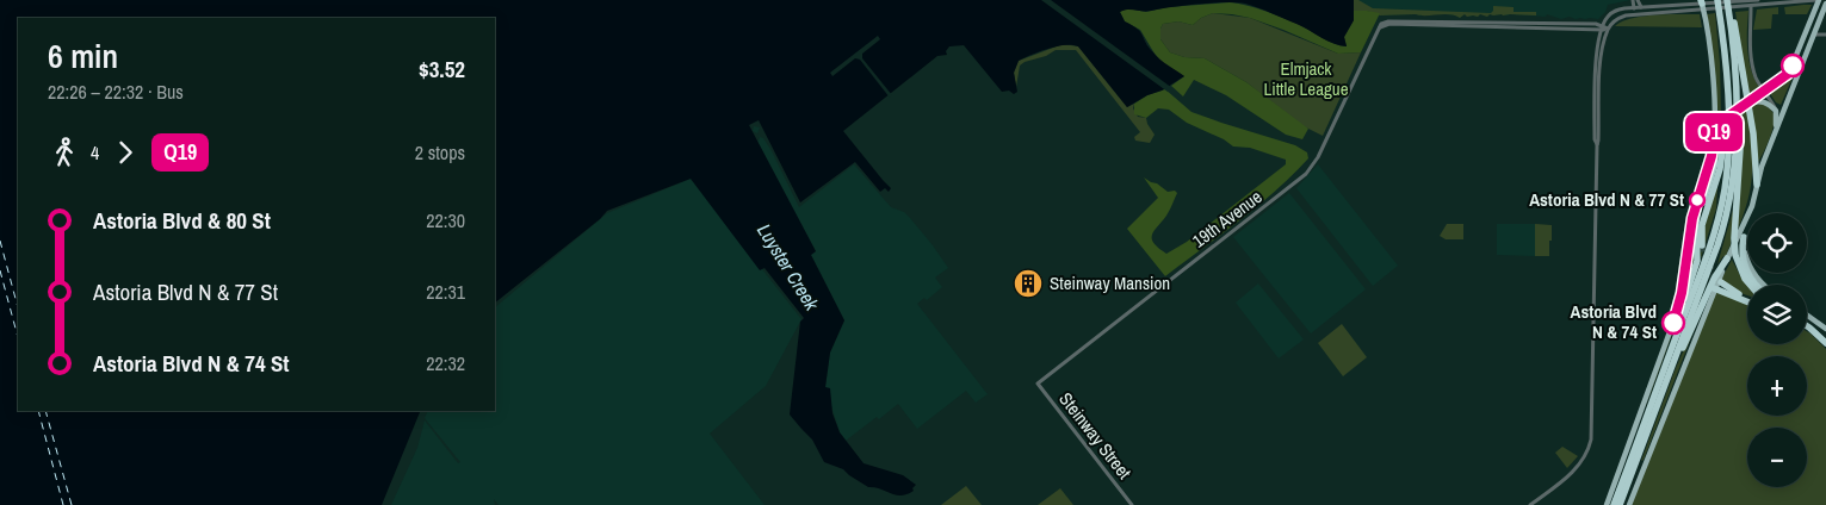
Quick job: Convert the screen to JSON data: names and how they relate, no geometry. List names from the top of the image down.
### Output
{
  "streets": {
    "street": ["19th Avenue", "Steinway Street"]
  },
  "crossings": [
    ["19th Avenue", "Steinway Street"]
  ],
  "water": ["Luyster Creek"],
  "parks": ["Elmjack Little League"],
  "places": {
    "other": ["Astoria Blvd N & 77 St", "Astoria Blvd N & 74 St"],
    "building": ["Steinway Mansion"]
  },
  "lines": ["bus line Q19"],
  "page": {
    "on_map": "Q19",
    "heading": ["6 min", "22:26 – 22:32 · Bus", "$3.52"],
    "legs": ["4", "Q19", "2 stops"],
    "list": [
      {
        "name": "Astoria Blvd & 80 St",
        "value": "22:30"
      },
      {
        "name": "Astoria Blvd N & 77 St",
        "value": "22:31"
      },
      {
        "name": "Astoria Blvd N & 74 St",
        "value": "22:32"
      }
    ],
    "map_buttons": ["+", "−"]
  }
}
